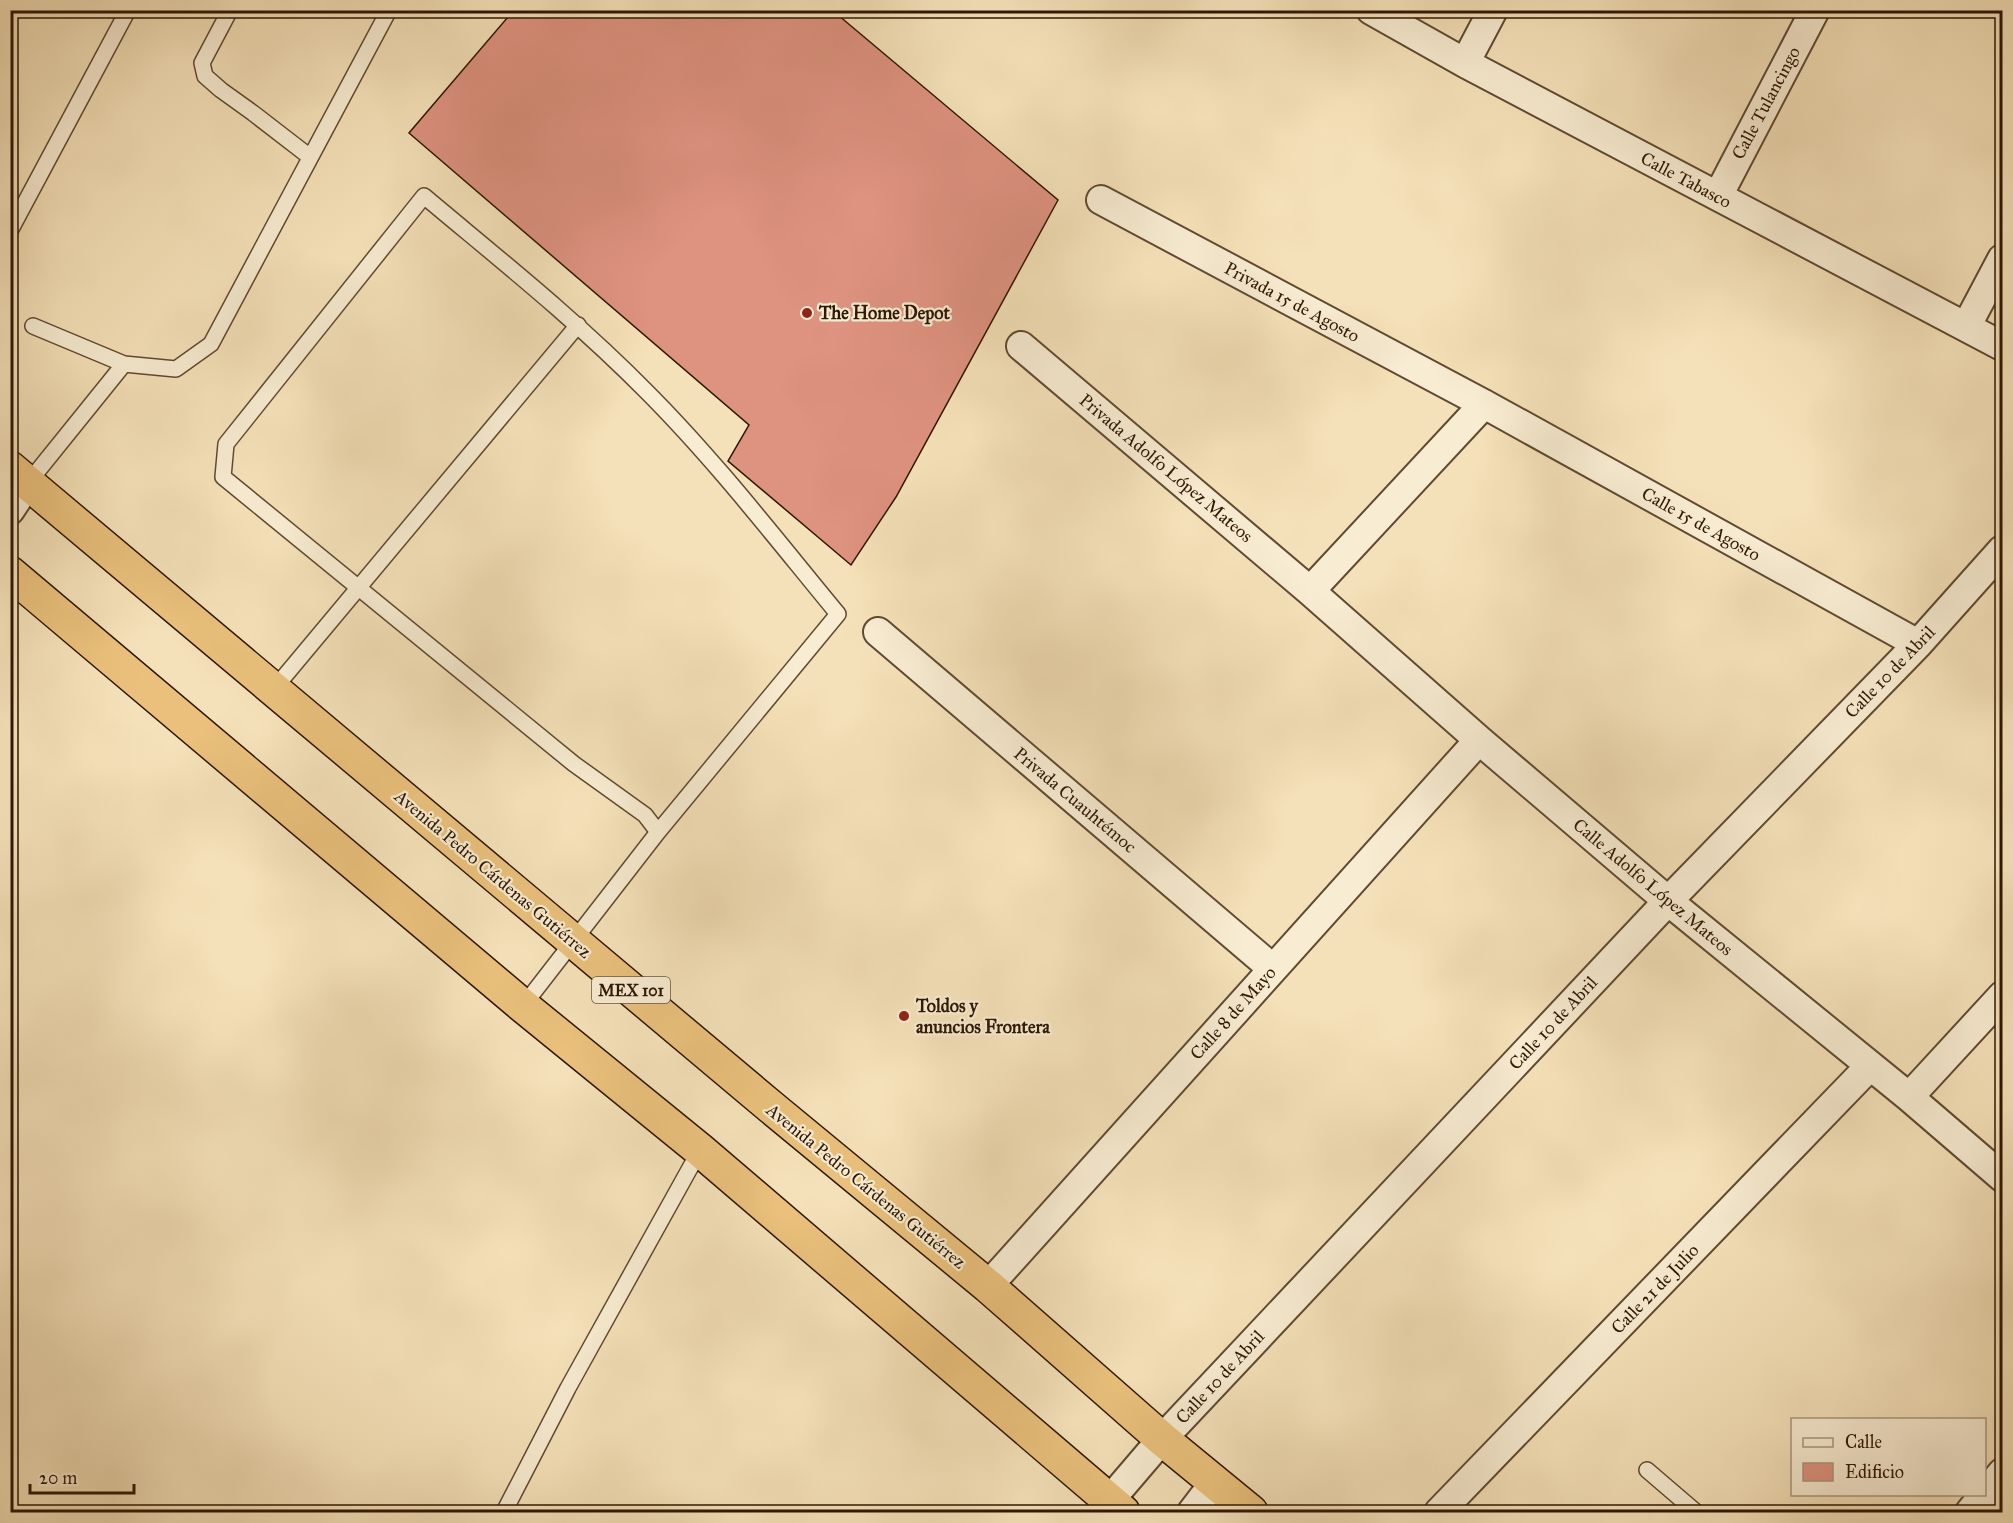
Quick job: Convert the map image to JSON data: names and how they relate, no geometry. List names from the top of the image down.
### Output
{
  "streets": {
    "highway": ["Avenida Pedro Cárdenas Gutiérrez", "MEX 101"],
    "street": [
      "Calle Tulancingo",
      "Calle Tabasco",
      "Privada 15 de Agosto",
      "Privada Adolfo López Mateos",
      "Calle 15 de Agosto",
      "Calle 10 de Abril",
      "Privada Cuauhtémoc",
      "Calle Adolfo López Mateos",
      "Calle 8 de Mayo",
      "Calle 21 de Julio"
    ]
  },
  "crossings": [
    ["Calle Tulancingo", "Calle Tabasco"],
    ["Privada 15 de Agosto", "Calle 15 de Agosto"],
    ["Privada Adolfo López Mateos", "Calle Adolfo López Mateos"],
    ["Calle 15 de Agosto", "Calle 10 de Abril"],
    ["Calle 10 de Abril", "Avenida Pedro Cárdenas Gutiérrez"],
    ["Calle 10 de Abril", "Calle Adolfo López Mateos"],
    ["Privada Cuauhtémoc", "Calle 8 de Mayo"],
    ["Avenida Pedro Cárdenas Gutiérrez", "Calle 8 de Mayo"],
    ["Calle Adolfo López Mateos", "Calle 8 de Mayo"],
    ["Calle Adolfo López Mateos", "Calle 21 de Julio"]
  ],
  "places": ["The Home Depot", "Toldos y anuncios Frontera"],
  "legend": ["Calle", "Edificio"],
  "scale_bar": "20 m"
}
